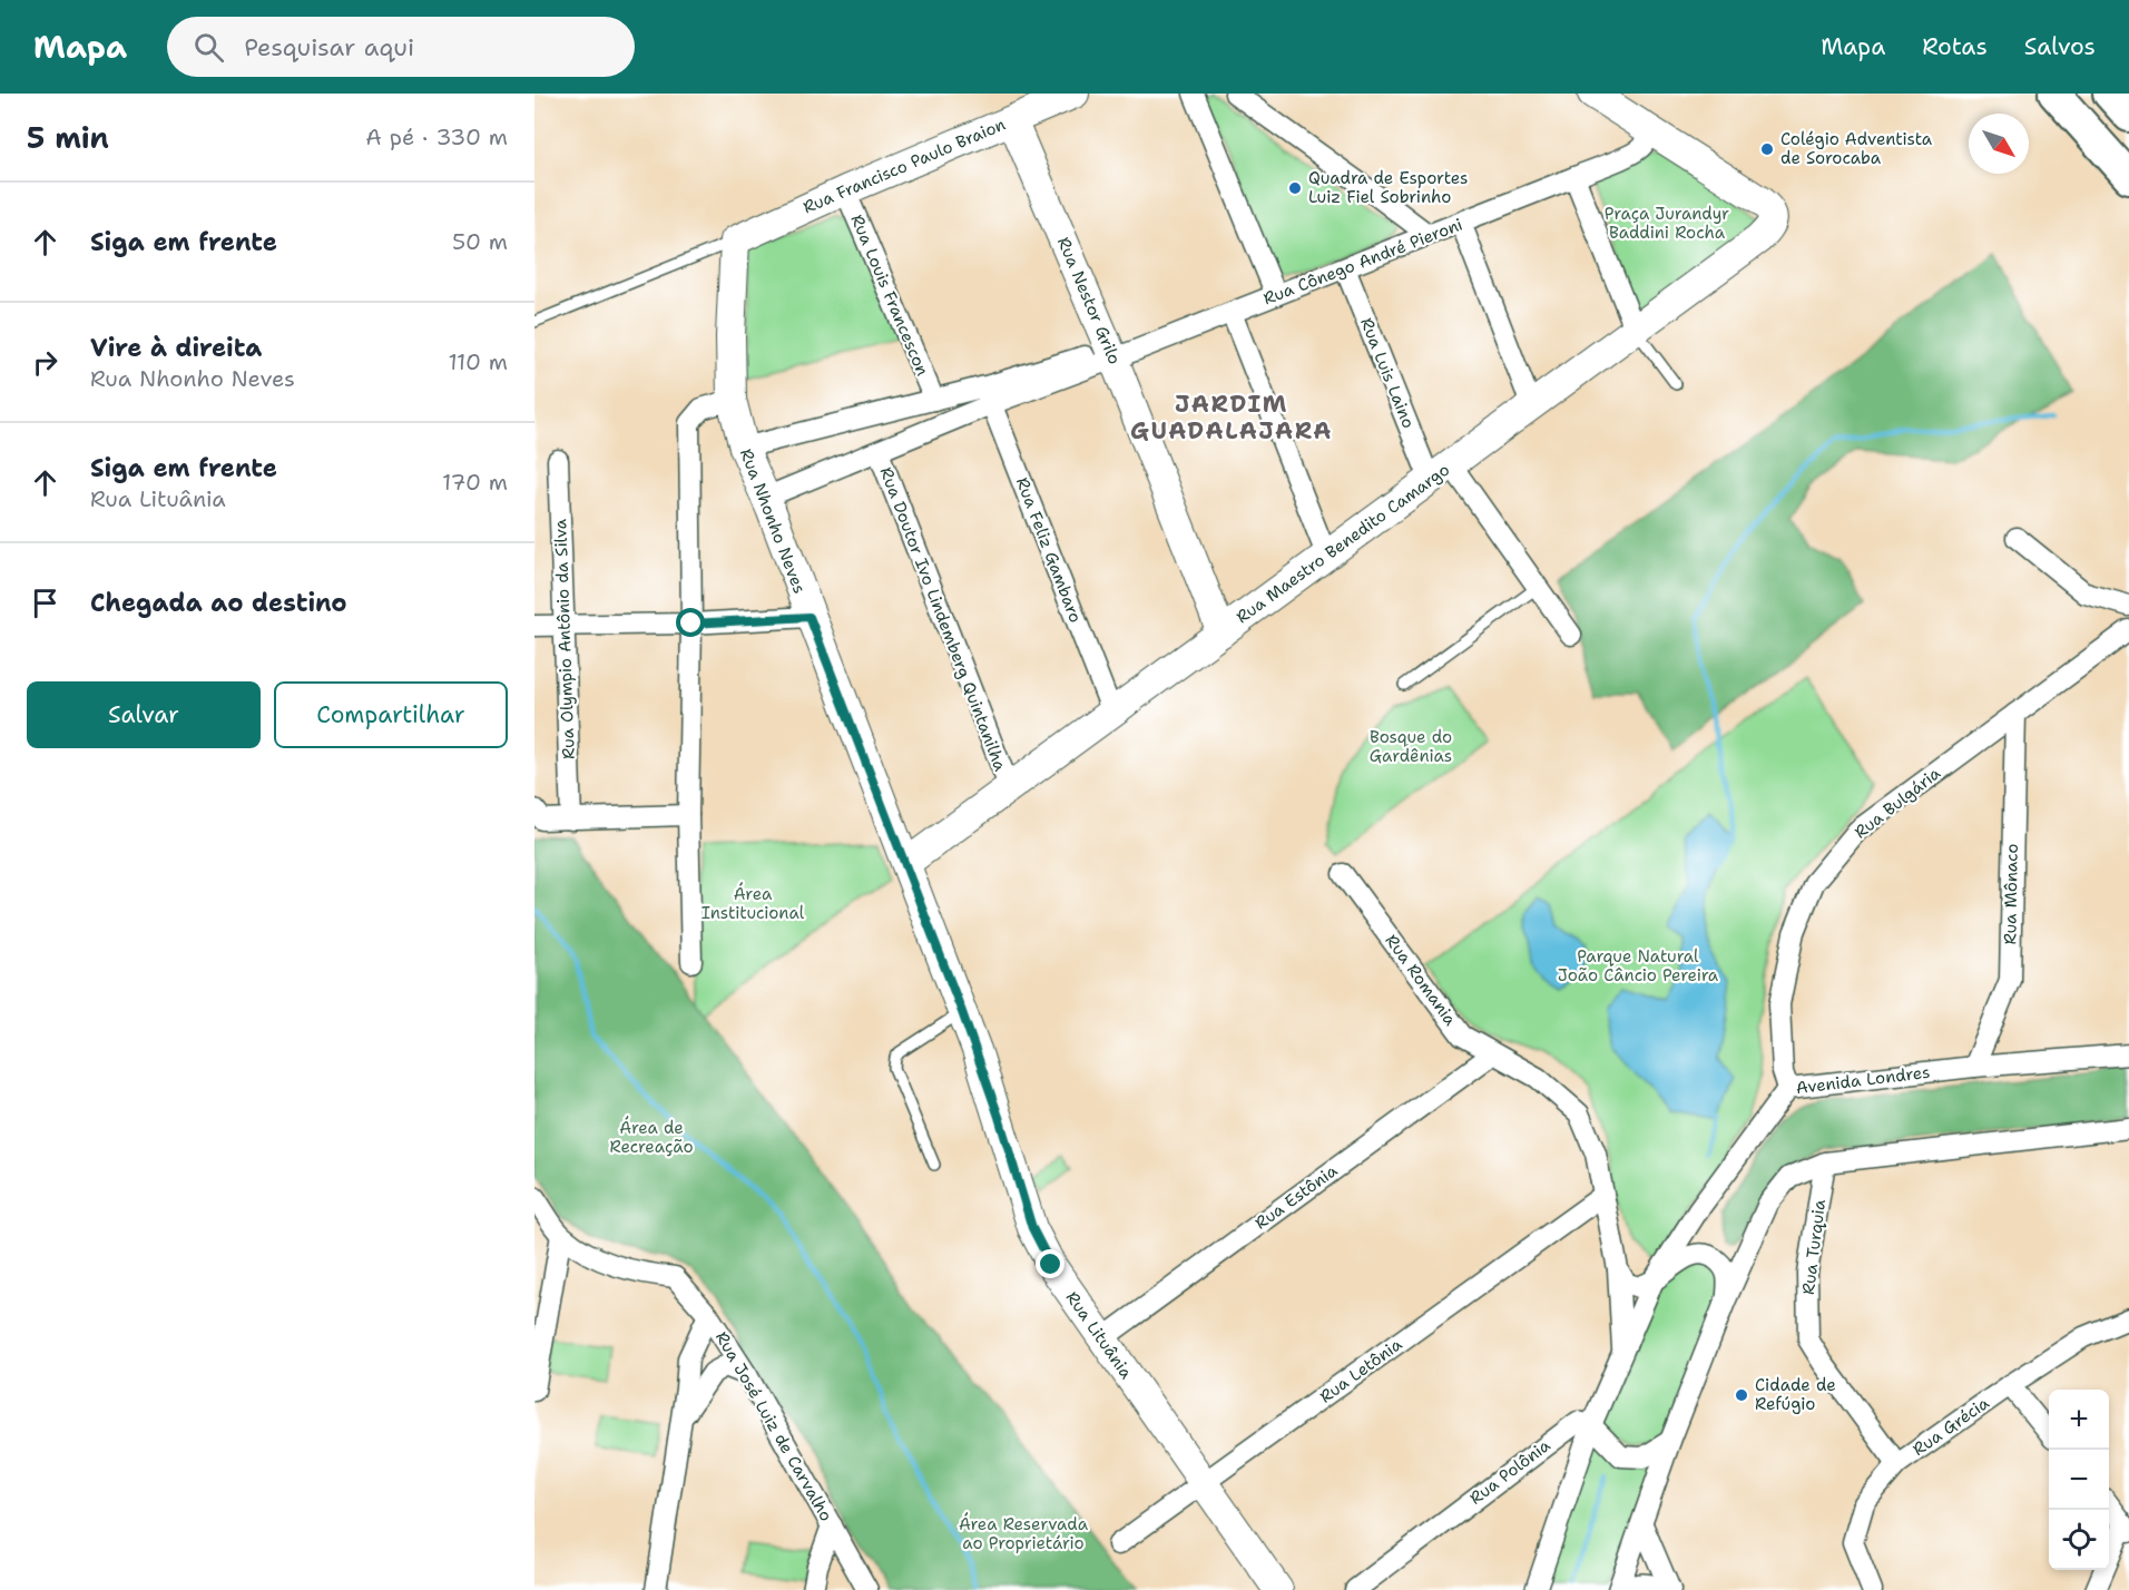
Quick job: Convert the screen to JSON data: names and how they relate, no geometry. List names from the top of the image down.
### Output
{
  "streets": {
    "street": [
      "Rua Francisco Paulo Braion",
      "Rua Cônego André Pieroni",
      "Rua Louis Francescon",
      "Rua Nestor Grilo",
      "Rua Luis Laino",
      "Rua Nhonho Neves",
      "Rua Maestro Benedito Camargo",
      "Rua Feliz Gambaro",
      "Rua Doutor Ivo Lindemberg Quintanilha",
      "Rua Olympio Antônio da Silva",
      "Rua Bulgária",
      "Rua Mônaco",
      "Rua Romania",
      "Avenida Londres",
      "Rua Estônia",
      "Rua Turquia",
      "Rua Lituânia",
      "Rua Letônia",
      "Rua José Luiz de Carvalho",
      "Rua Grécia",
      "Rua Polônia"
    ]
  },
  "crossings": [
    ["Rua Francisco Paulo Braion", "Rua Louis Francescon"],
    ["Rua Francisco Paulo Braion", "Rua Nestor Grilo"],
    ["Rua Francisco Paulo Braion", "Rua Nhonho Neves"],
    ["Rua Cônego André Pieroni", "Rua Louis Francescon"],
    ["Rua Cônego André Pieroni", "Rua Nestor Grilo"],
    ["Rua Cônego André Pieroni", "Rua Luis Laino"],
    ["Rua Cônego André Pieroni", "Rua Nhonho Neves"],
    ["Rua Cônego André Pieroni", "Rua Maestro Benedito Camargo"],
    ["Rua Cônego André Pieroni", "Rua Feliz Gambaro"],
    ["Rua Cônego André Pieroni", "Rua Doutor Ivo Lindemberg Quintanilha"],
    ["Rua Nestor Grilo", "Rua Maestro Benedito Camargo"],
    ["Rua Luis Laino", "Rua Maestro Benedito Camargo"],
    ["Rua Nhonho Neves", "Rua Maestro Benedito Camargo"],
    ["Rua Nhonho Neves", "Rua Lituânia"],
    ["Rua Maestro Benedito Camargo", "Rua Feliz Gambaro"],
    ["Rua Maestro Benedito Camargo", "Rua Doutor Ivo Lindemberg Quintanilha"],
    ["Rua Maestro Benedito Camargo", "Rua Lituânia"],
    ["Rua Bulgária", "Rua Mônaco"],
    ["Rua Bulgária", "Avenida Londres"],
    ["Rua Mônaco", "Avenida Londres"],
    ["Rua Romania", "Avenida Londres"],
    ["Rua Romania", "Rua Estônia"],
    ["Rua Romania", "Rua Letônia"],
    ["Avenida Londres", "Rua Polônia"],
    ["Rua Estônia", "Rua Lituânia"],
    ["Rua Turquia", "Rua Grécia"],
    ["Rua Lituânia", "Rua Letônia"]
  ],
  "districts": ["JARDIM GUADALAJARA"],
  "parks": [
    "Praça Jurandyr Baddini Rocha",
    "Bosque do Gardênias",
    "Área Institucional",
    "Parque Natural João Câncio Pereira",
    "Área de Recreação",
    "Área Reservada ao Proprietário"
  ],
  "places": ["Colégio Adventista de Sorocaba", "Quadra de Esportes Luiz Fiel Sobrinho", "Cidade de Refúgio"],
  "north": "bottom right",
  "page": {
    "header": "Mapa",
    "search": "Pesquisar aqui",
    "nav": ["Mapa", "Rotas", "Salvos"],
    "heading": ["5 min", "A pé · 330 m"],
    "list": [
      ["Siga em frente", "50 m"],
      ["Vire à direita", "Rua Nhonho Neves", "110 m"],
      ["Siga em frente", "Rua Lituânia", "170 m"],
      "Chegada ao destino"
    ],
    "buttons": ["Salvar", "Compartilhar"],
    "map_buttons": ["+", "−"]
  }
}
